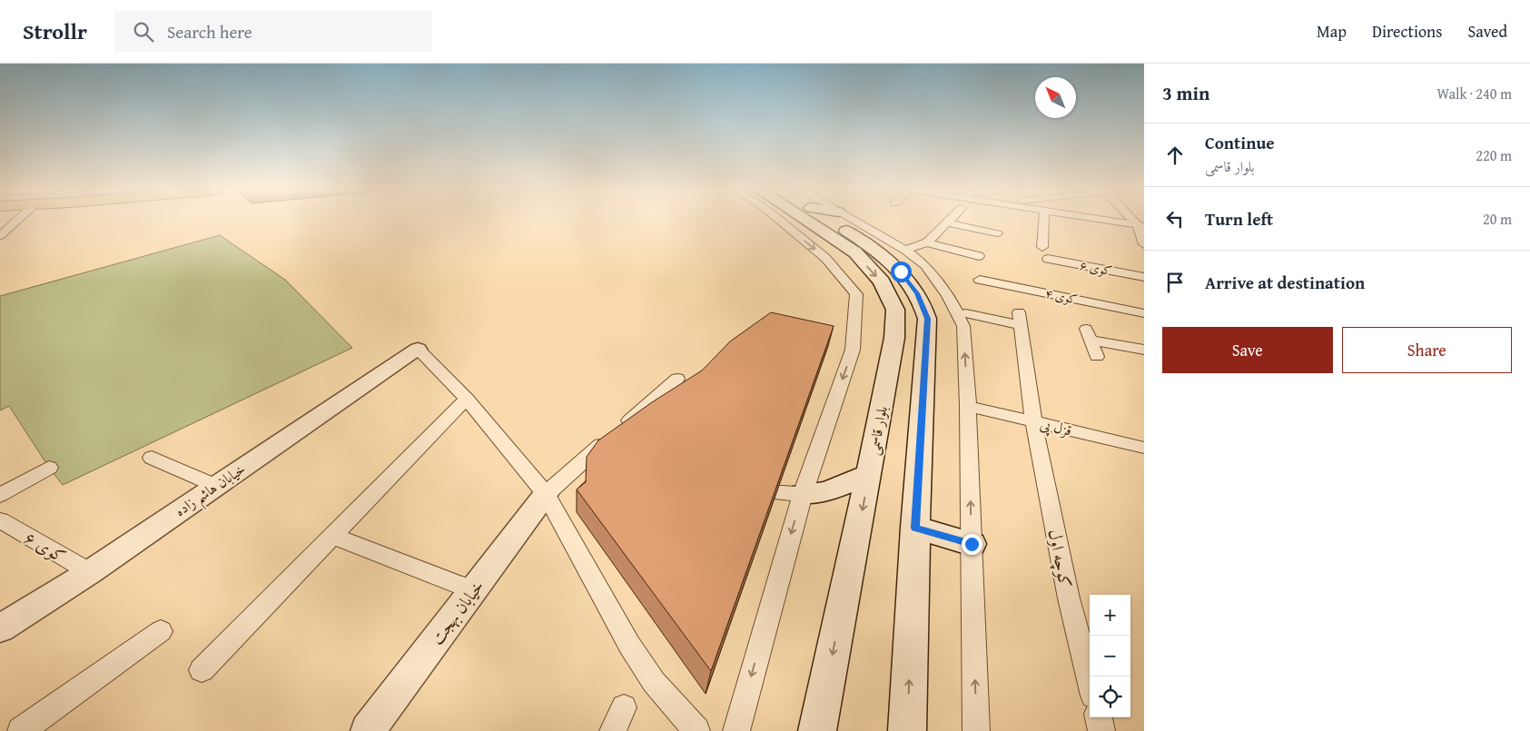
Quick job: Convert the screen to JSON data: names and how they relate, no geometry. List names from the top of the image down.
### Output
{
  "streets": {
    "main road": ["بلوار قاسمی"],
    "street": [
      "کوی ۶",
      "کوی ۴",
      "قزل پی",
      "خیابان هاشم زاده",
      "کوچه اول",
      "خیابان بهجت"
    ]
  },
  "crossings": [
    ["کوی ۶", "خیابان هاشم زاده"],
    ["قزل پی", "کوچه اول"]
  ],
  "north": "top left",
  "page": {
    "header": "Strollr",
    "search": "Search here",
    "nav": ["Map", "Directions", "Saved"],
    "heading": ["3 min", "Walk · 240 m"],
    "list": [
      ["Continue", "بلوار قاسمی", "220 m"],
      ["Turn left", "20 m"],
      "Arrive at destination"
    ],
    "buttons": ["Save", "Share"],
    "map_buttons": ["+", "−"]
  }
}
